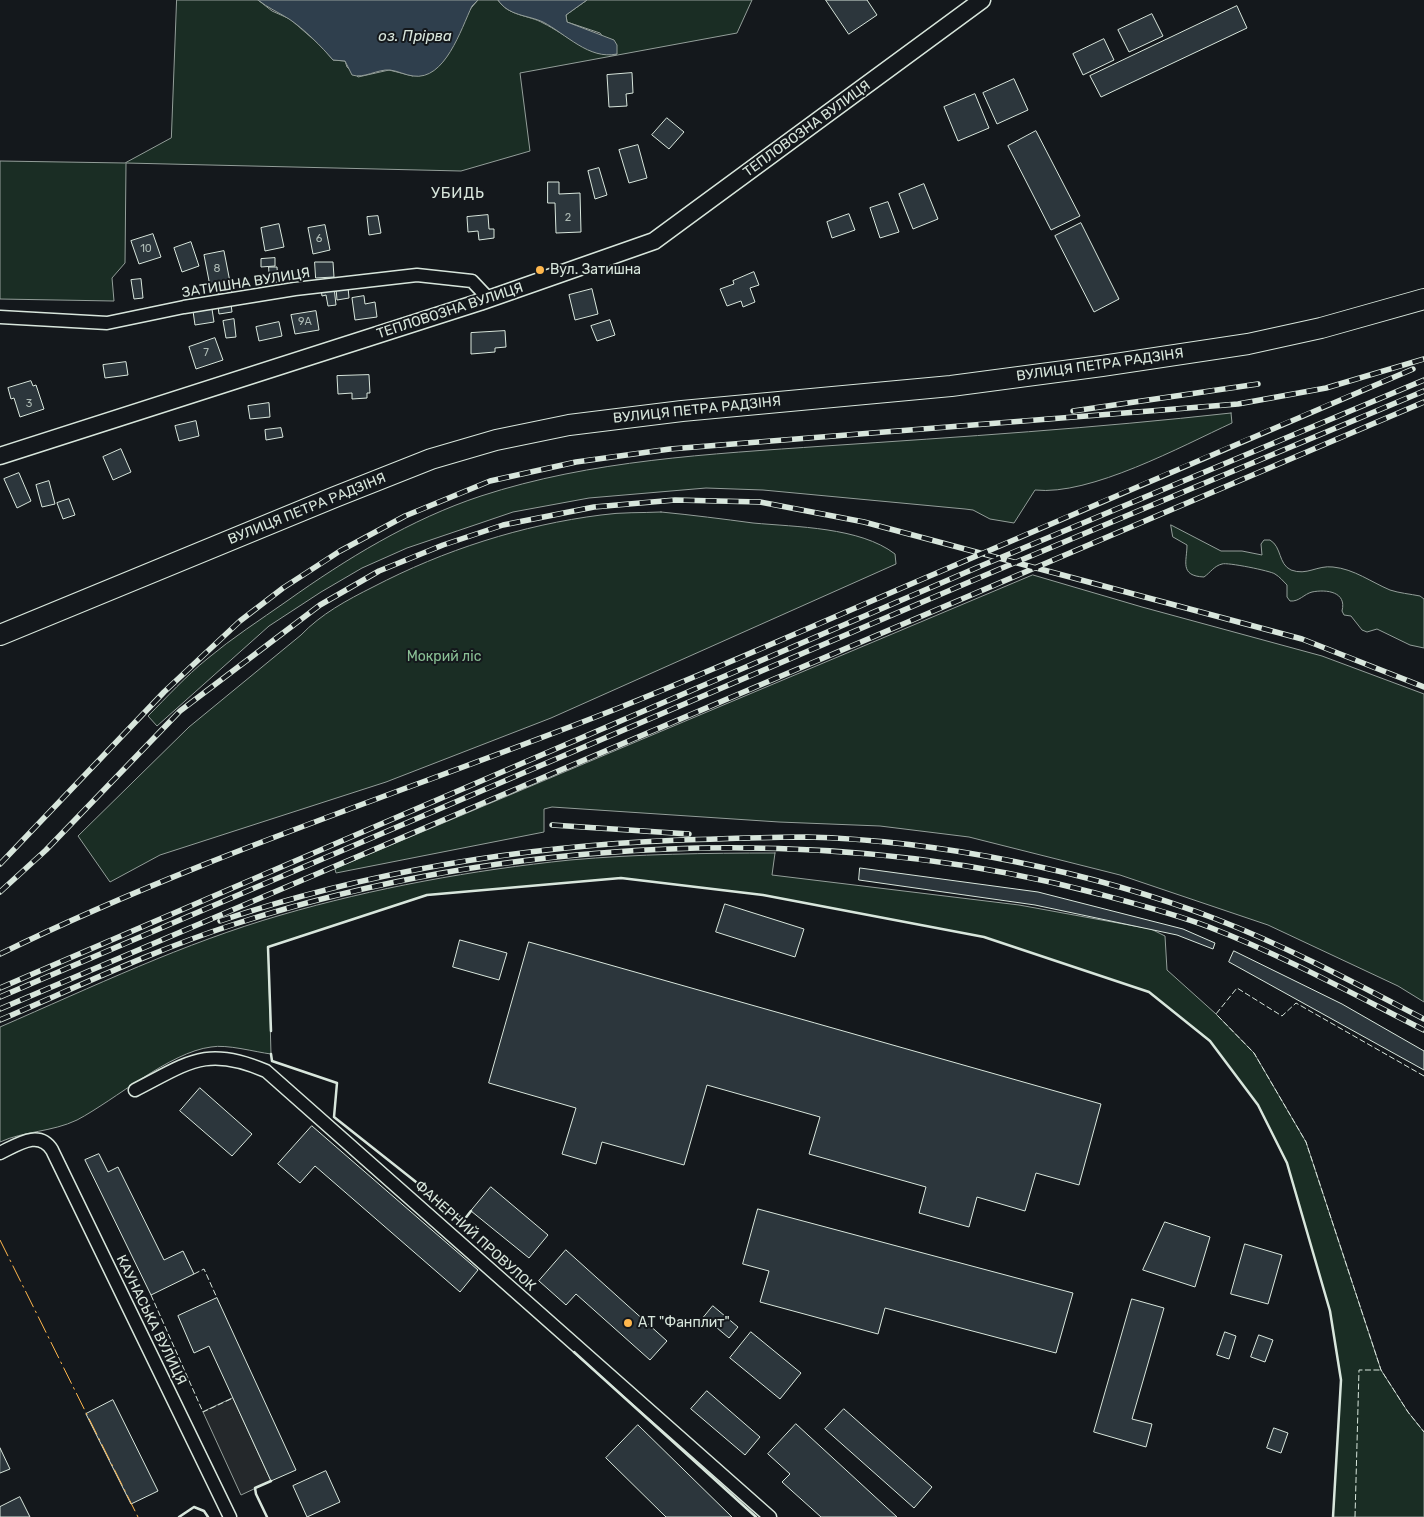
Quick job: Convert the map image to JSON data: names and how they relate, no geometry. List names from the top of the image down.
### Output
{
  "streets": {
    "main road": ["ВУЛИЦЯ ПЕТРА РАДЗІНЯ"],
    "street": [
      "ТЕПЛОВОЗНА ВУЛИЦЯ",
      "ЗАТИШНА ВУЛИЦЯ",
      "ФАНЕРНИЙ ПРОВУЛОК",
      "КАУНАСЬКА ВУЛИЦЯ"
    ]
  },
  "crossings": [
    ["ТЕПЛОВОЗНА ВУЛИЦЯ", "ЗАТИШНА ВУЛИЦЯ"]
  ],
  "districts": ["УБИДЬ"],
  "water": ["оз. Прірва"],
  "parks": ["Мокрий ліс"],
  "places": ["Вул. Затишна", "АТ \"Фанплит\""],
  "house_numbers": [
    "2",
    "6",
    "10",
    "8",
    "9А",
    "7",
    "3"
  ]
}
